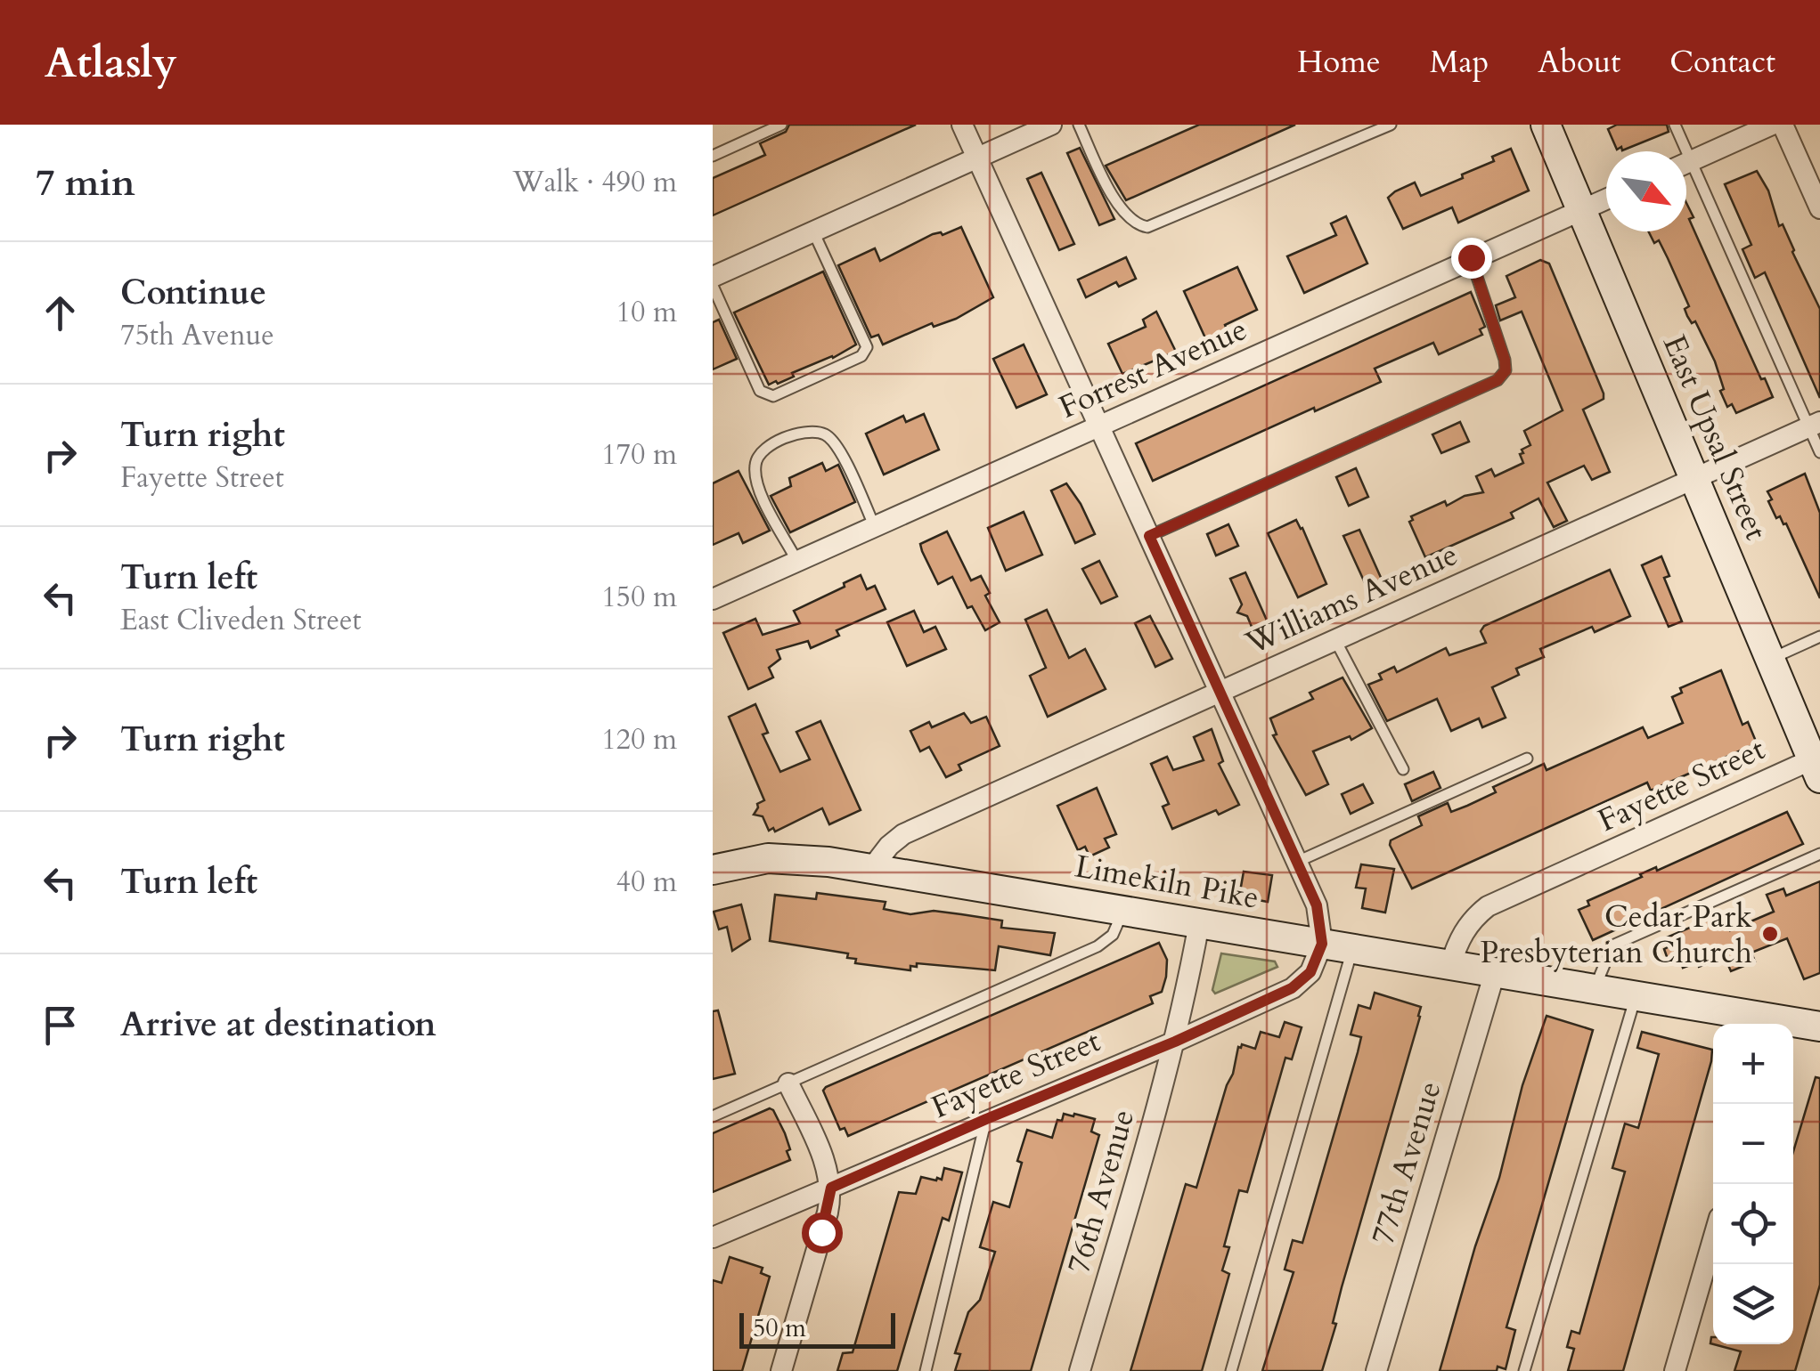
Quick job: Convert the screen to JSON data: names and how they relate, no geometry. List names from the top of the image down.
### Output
{
  "streets": {
    "street": [
      "Forrest Avenue",
      "East Upsal Street",
      "Williams Avenue",
      "Fayette Street",
      "Limekiln Pike",
      "77th Avenue",
      "76th Avenue"
    ]
  },
  "crossings": [
    ["Forrest Avenue", "East Upsal Street"],
    ["East Upsal Street", "Williams Avenue"],
    ["East Upsal Street", "Fayette Street"],
    ["Williams Avenue", "Limekiln Pike"],
    ["Fayette Street", "Limekiln Pike"],
    ["Fayette Street", "76th Avenue"],
    ["Limekiln Pike", "77th Avenue"],
    ["Limekiln Pike", "76th Avenue"]
  ],
  "places": ["Cedar Park Presbyterian Church"],
  "scale_bar": "50 m",
  "north": "bottom right",
  "page": {
    "header": "Atlasly",
    "nav": [
      "Home",
      "Map",
      "About",
      "Contact"
    ],
    "heading": ["7 min", "Walk · 490 m"],
    "list": [
      ["Continue", "75th Avenue", "10 m"],
      ["Turn right", "Fayette Street", "170 m"],
      ["Turn left", "East Cliveden Street", "150 m"],
      ["Turn right", "120 m"],
      ["Turn left", "40 m"],
      "Arrive at destination"
    ],
    "map_buttons": ["+", "−"],
    "scale": "50 m"
  }
}
